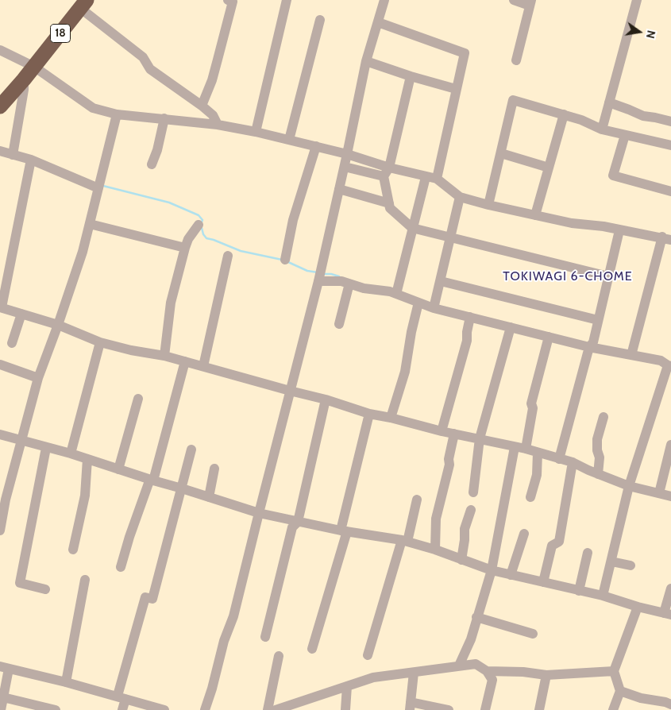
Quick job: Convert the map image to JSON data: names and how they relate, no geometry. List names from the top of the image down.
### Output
{
  "streets": {
    "highway": ["18"]
  },
  "districts": ["TOKIWAGI 6-CHOME"],
  "north": "right"
}
